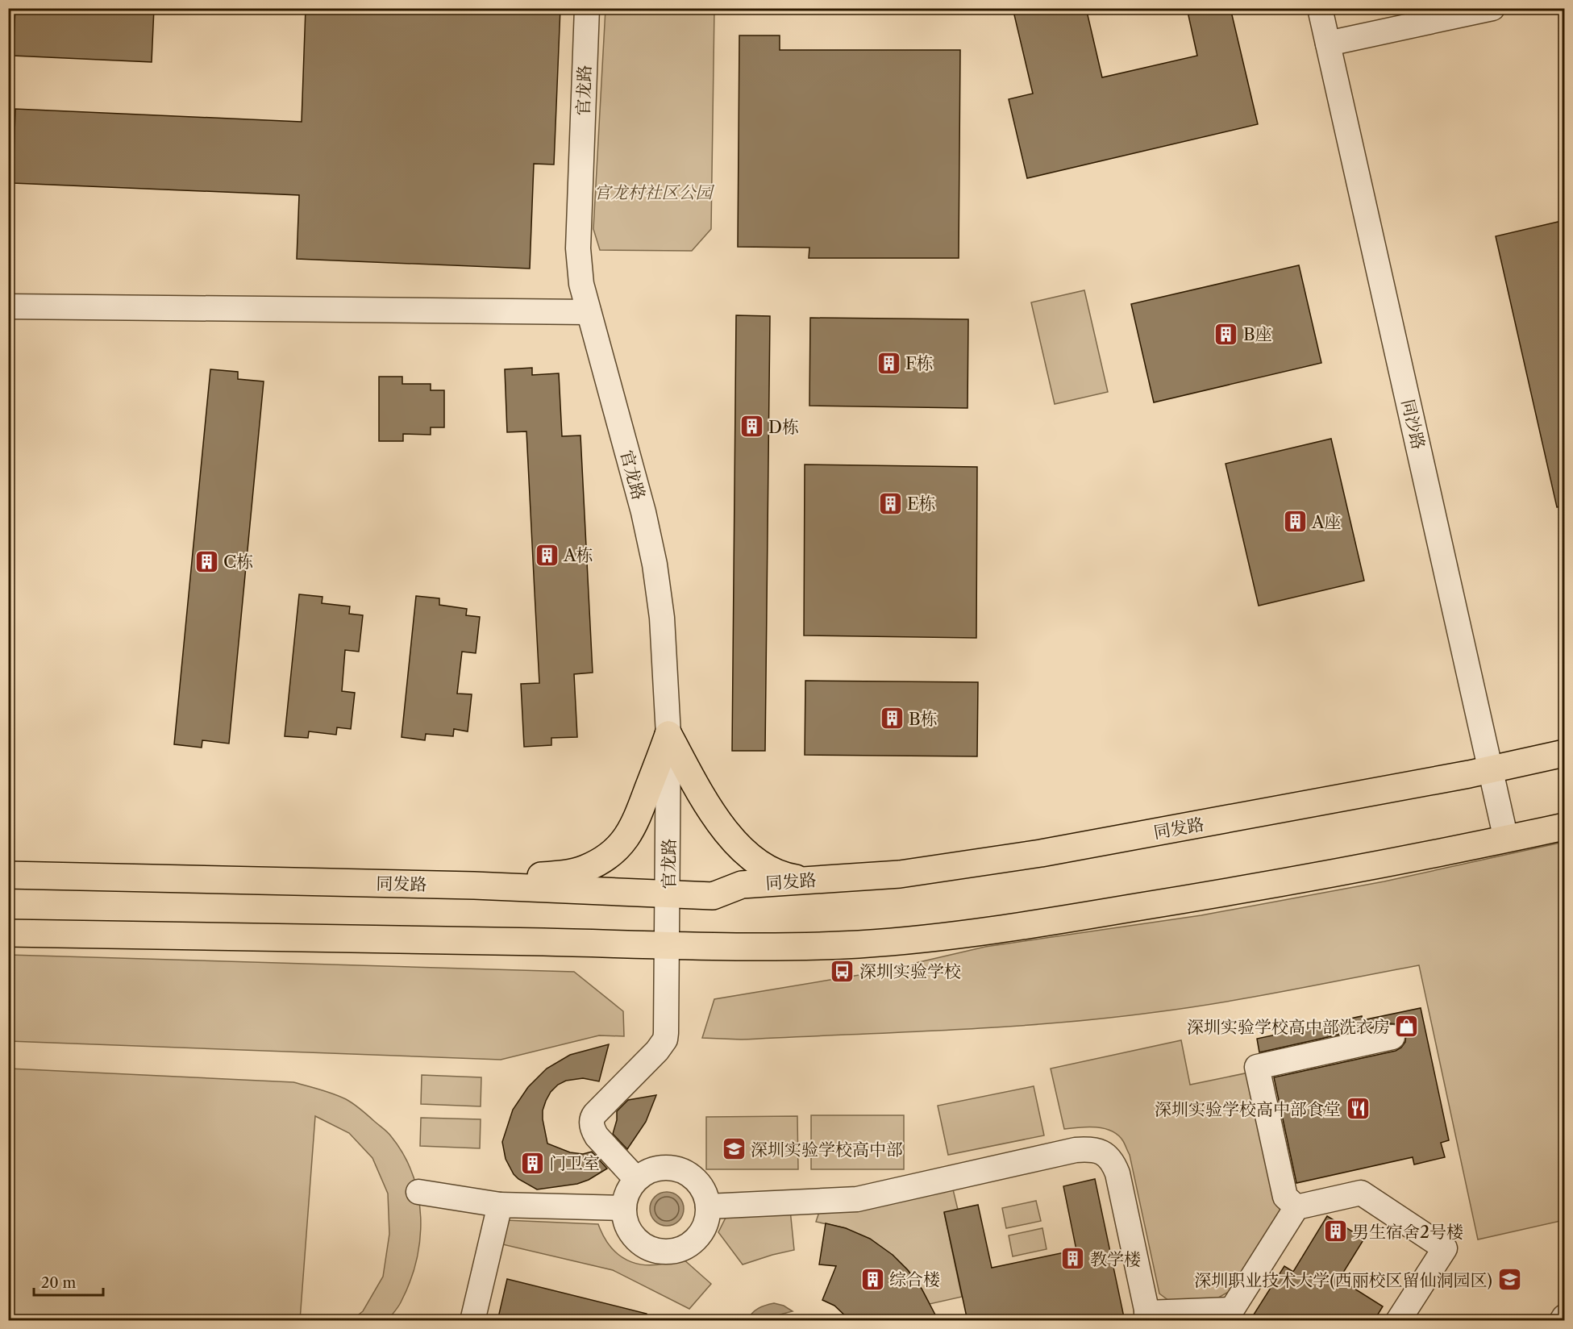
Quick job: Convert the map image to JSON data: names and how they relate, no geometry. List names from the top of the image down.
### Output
{
  "streets": {
    "main road": ["同发路"],
    "street": ["官龙路", "同沙路"]
  },
  "crossings": [
    ["官龙路", "同发路"],
    ["同沙路", "同发路"]
  ],
  "parks": ["官龙村社区公园"],
  "places": {
    "building": [
      "B座",
      "F栋",
      "D栋",
      "E栋",
      "A座",
      "A栋",
      "C栋",
      "B栋",
      "门卫室",
      "男生宿舍2号楼",
      "教学楼",
      "综合楼"
    ],
    "bus stop": ["深圳实验学校"],
    "shop": ["深圳实验学校高中部洗衣房"],
    "restaurant": ["深圳实验学校高中部食堂"],
    "school or university": ["深圳实验学校高中部", "深圳职业技术大学(西丽校区留仙洞园区)"]
  },
  "scale_bar": "20 m"
}
